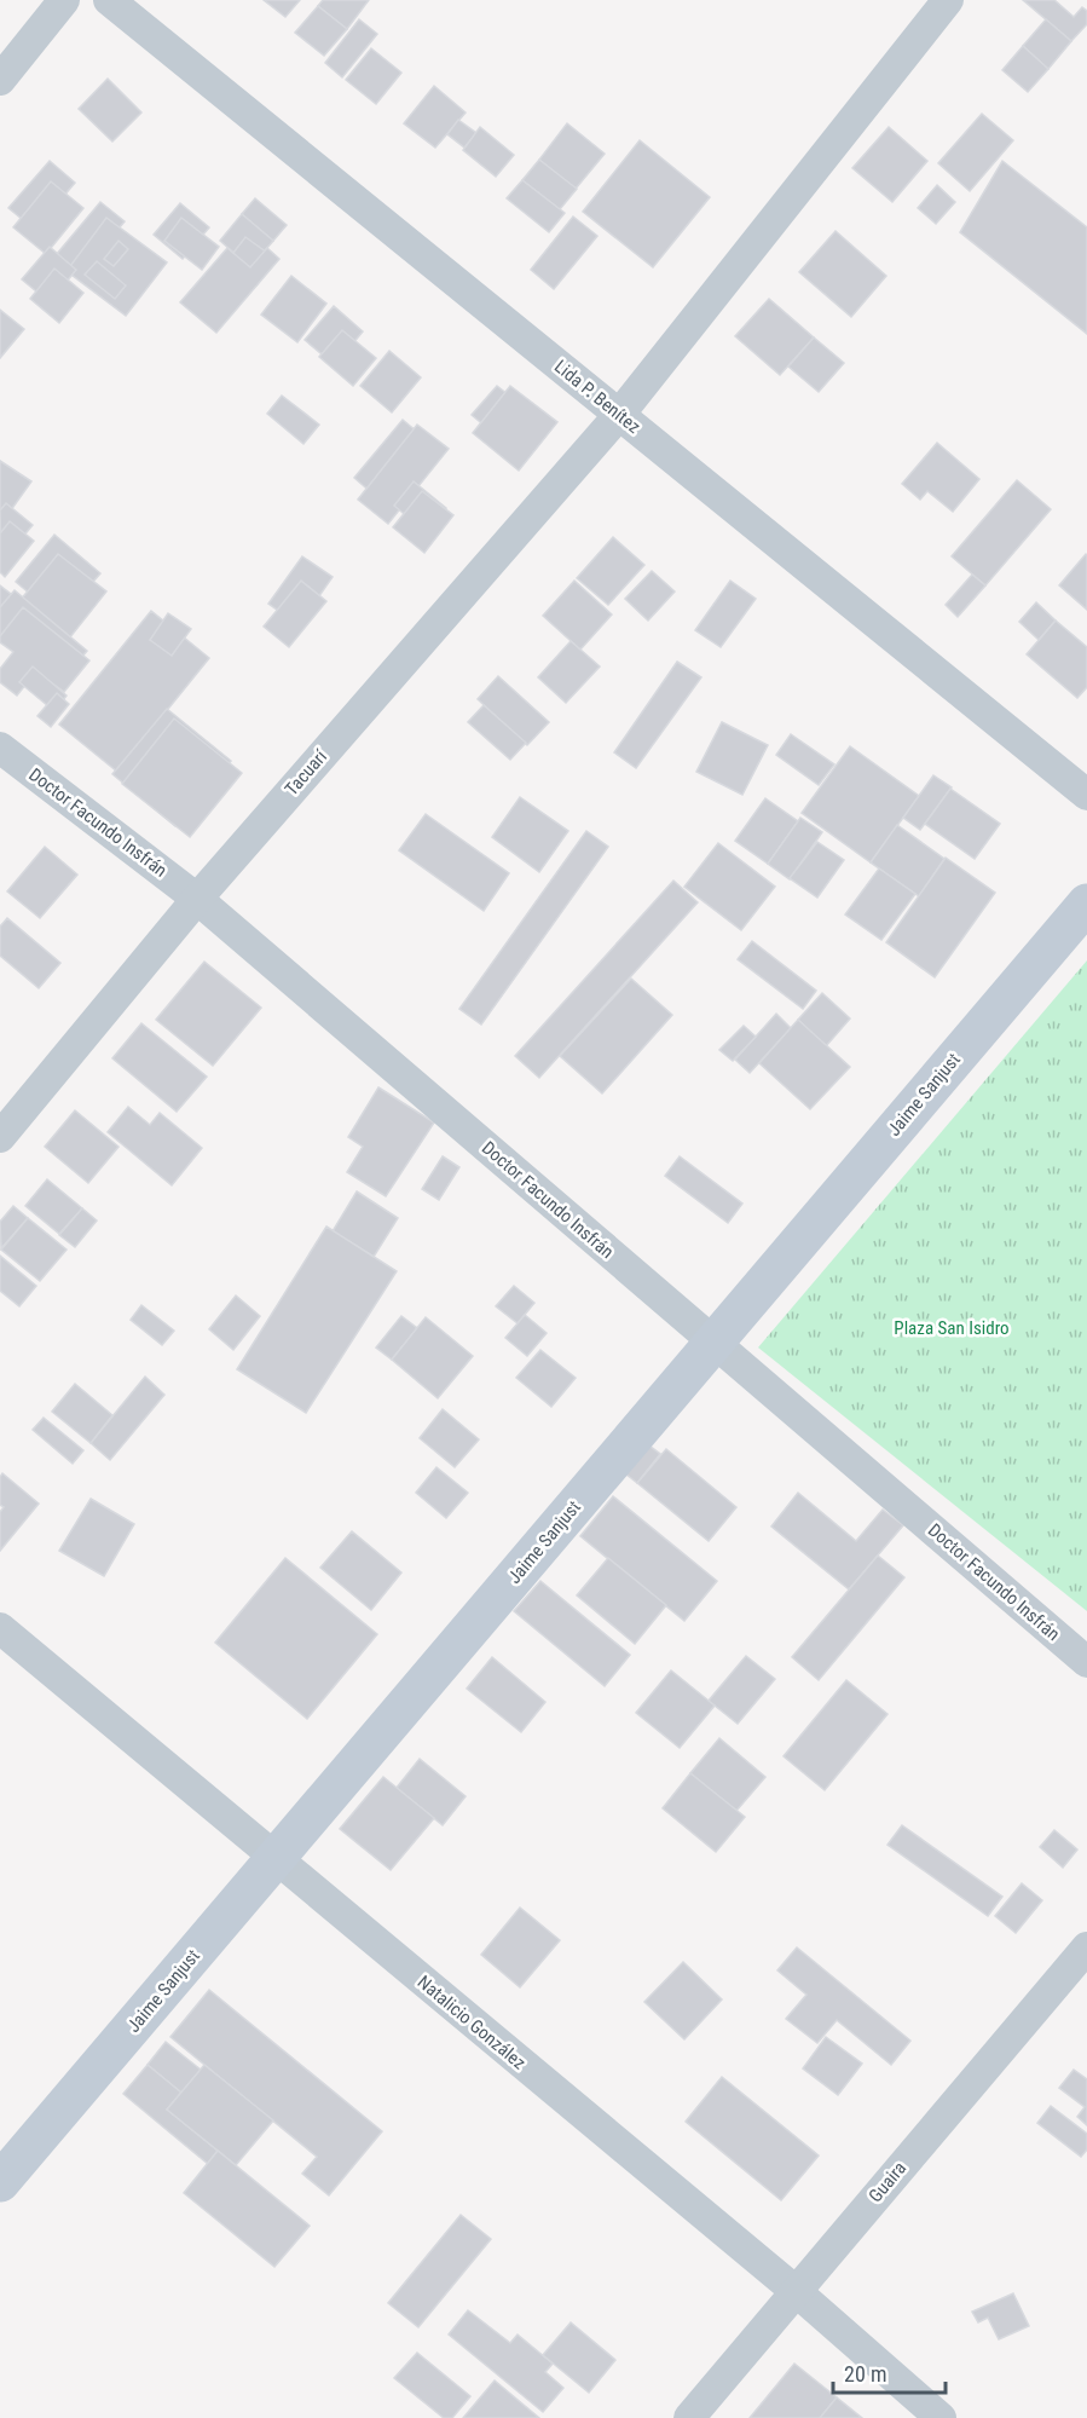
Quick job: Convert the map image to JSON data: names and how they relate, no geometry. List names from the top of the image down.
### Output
{
  "streets": {
    "main road": ["Jaime Sanjust"],
    "street": [
      "Lida P. Benítez",
      "Tacuarí",
      "Doctor Facundo Insfrán",
      "Natalicio González",
      "Guaira"
    ]
  },
  "crossings": [
    ["Lida P. Benítez", "Tacuarí"],
    ["Tacuarí", "Doctor Facundo Insfrán"],
    ["Doctor Facundo Insfrán", "Jaime Sanjust"],
    ["Jaime Sanjust", "Natalicio González"],
    ["Natalicio González", "Guaira"]
  ],
  "parks": ["Plaza San Isidro"],
  "scale_bar": "20 m"
}
